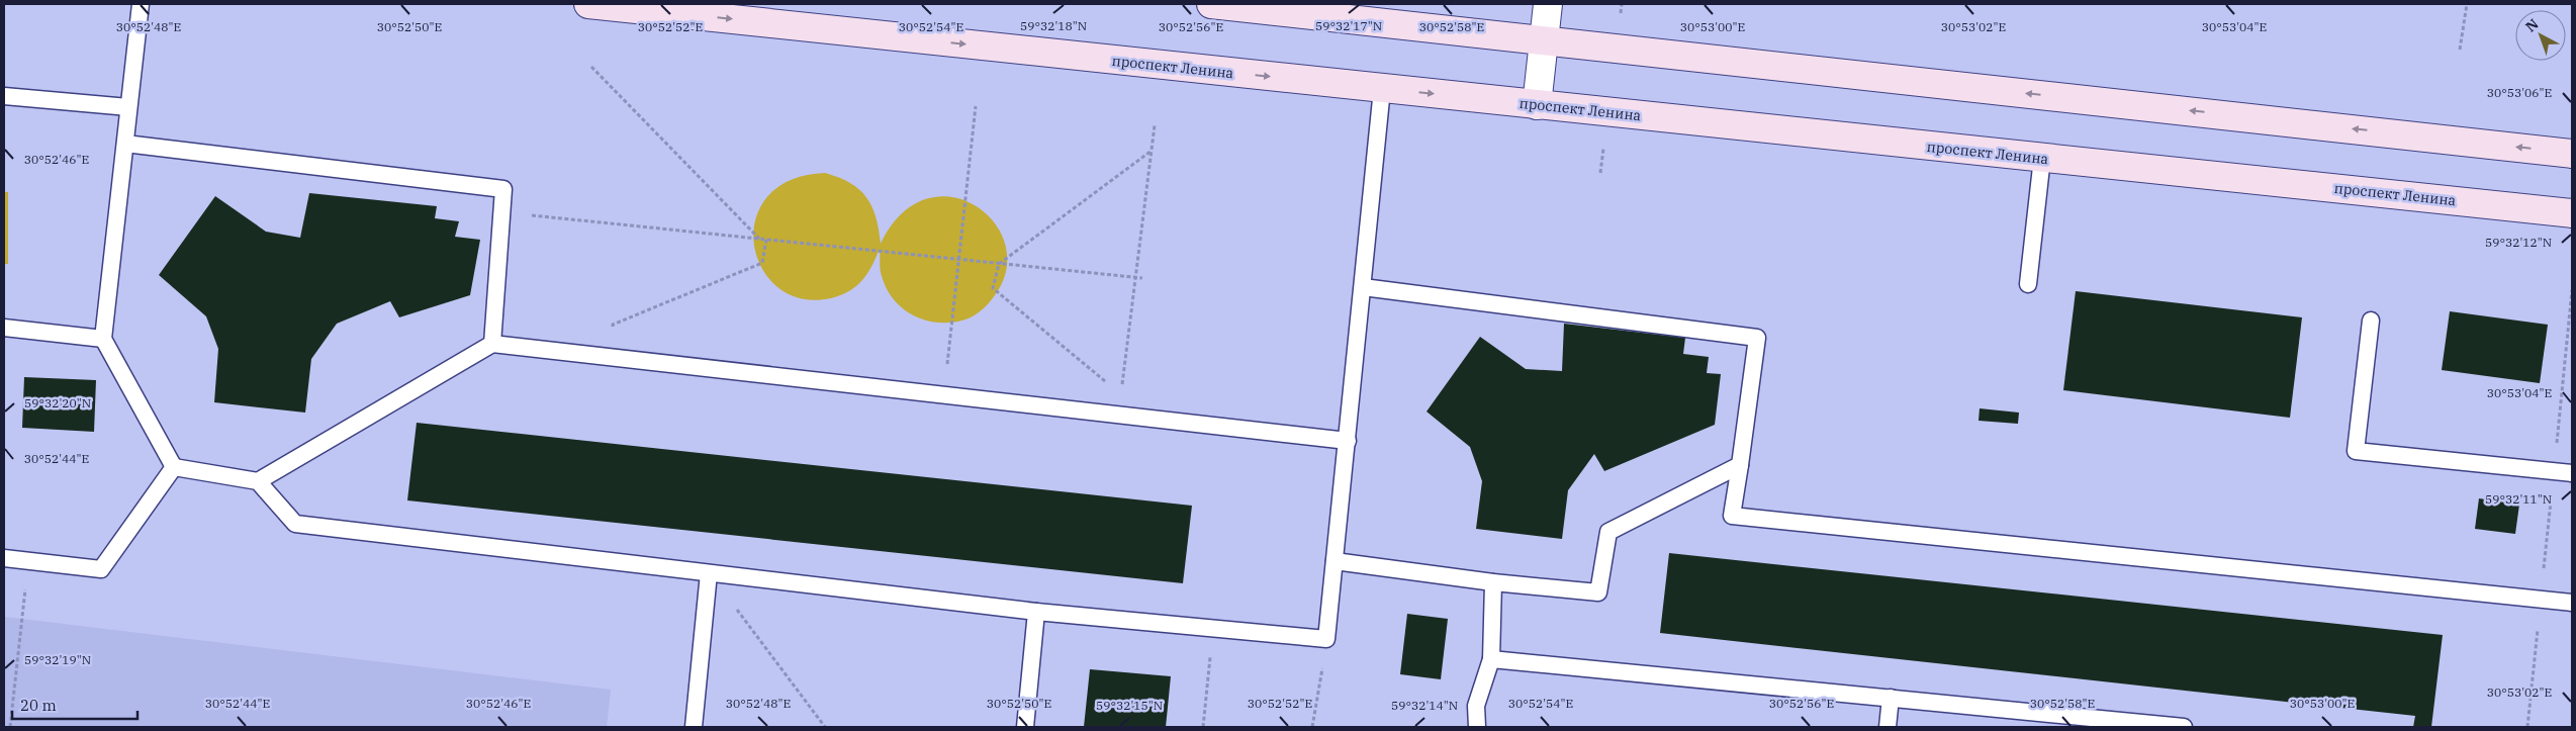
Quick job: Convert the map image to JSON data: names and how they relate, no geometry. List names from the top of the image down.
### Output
{
  "streets": {
    "main road": ["проспект Ленина"]
  },
  "scale_bar": "20 m",
  "north": "top left",
  "coordinates": [
    "59°32'18\"N",
    "59°32'17\"N",
    "30°52'56\"E",
    "30°52'48\"E",
    "30°52'50\"E",
    "30°52'52\"E",
    "30°52'54\"E",
    "30°52'58\"E",
    "30°53'00\"E",
    "30°53'02\"E",
    "30°53'04\"E",
    "30°53'06\"E",
    "30°52'46\"E",
    "59°32'12\"N",
    "59°32'20\"N",
    "30°52'44\"E",
    "59°32'11\"N",
    "59°32'19\"N",
    "59°32'15\"N",
    "59°32'14\"N"
  ]
}
